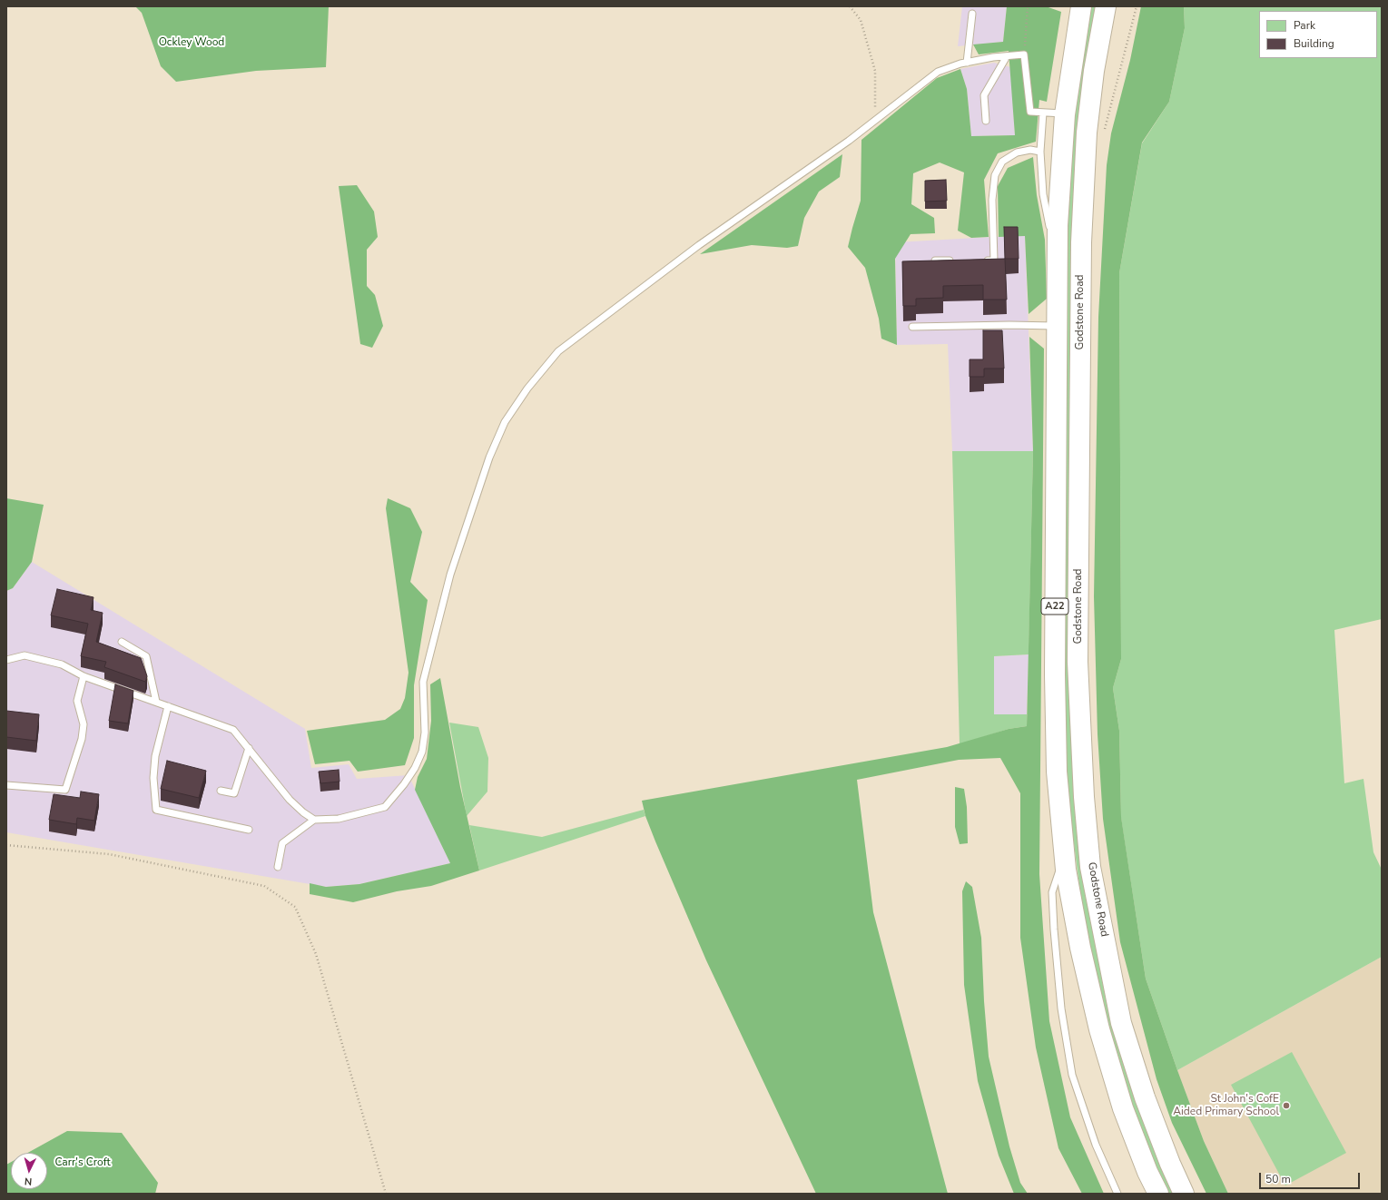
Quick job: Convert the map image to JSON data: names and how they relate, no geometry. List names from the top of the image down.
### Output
{
  "streets": {
    "highway": ["Godstone Road", "A22"]
  },
  "parks": ["Ockley Wood", "Carr's Croft"],
  "places": ["St John's CofE Aided Primary School"],
  "legend": ["Park", "Building"],
  "scale_bar": "50 m",
  "north": "bottom"
}
